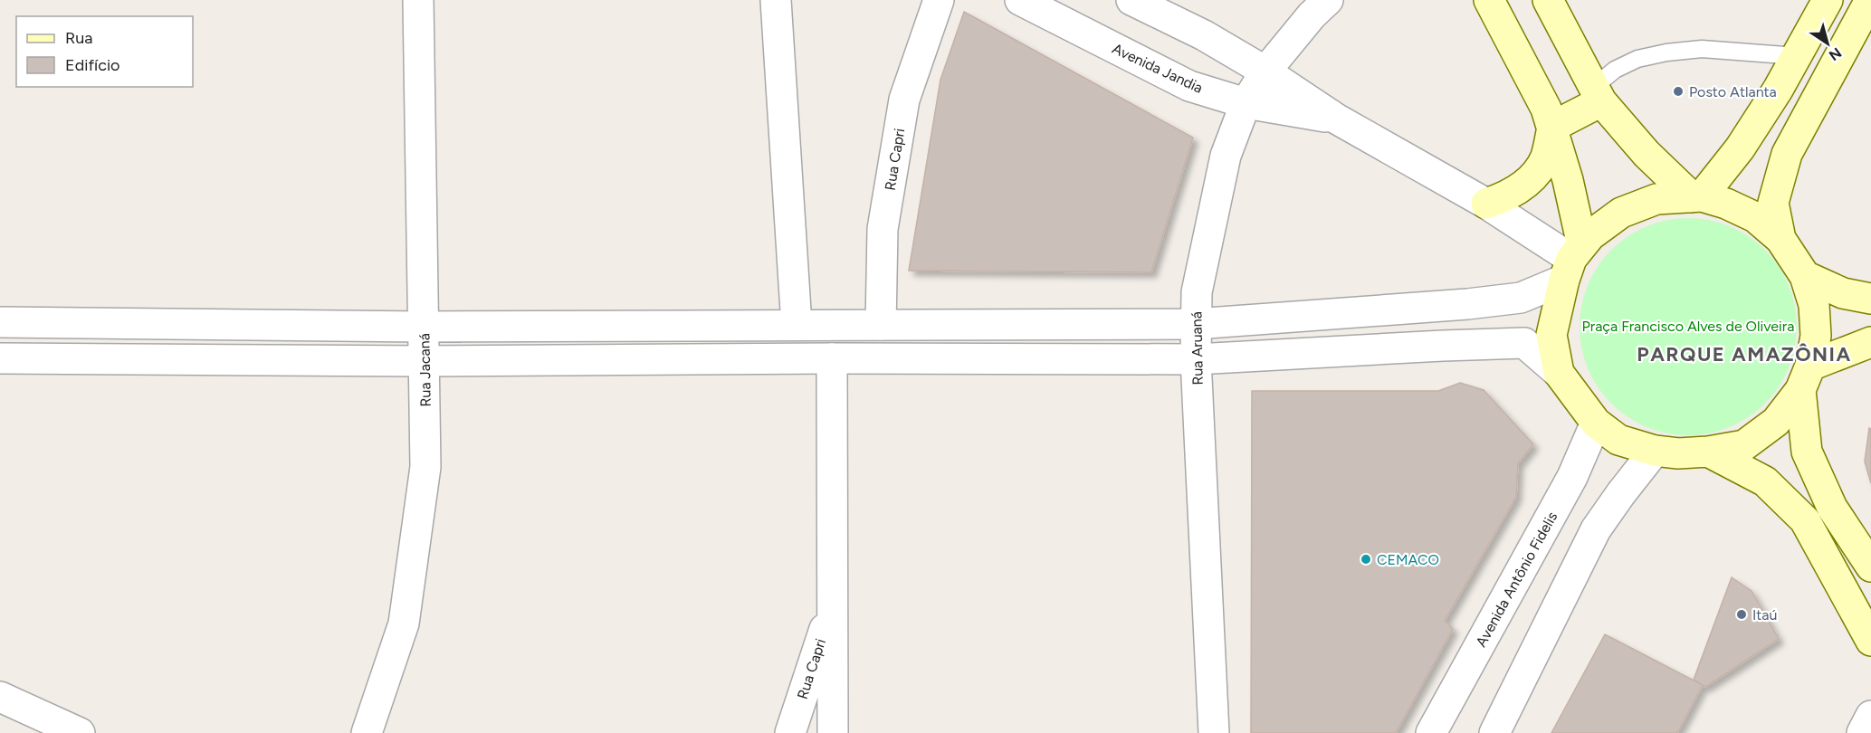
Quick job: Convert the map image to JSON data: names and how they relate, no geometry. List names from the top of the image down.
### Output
{
  "streets": {
    "street": [
      "Avenida Jandia",
      "Rua Capri",
      "Rua Aruaná",
      "Rua Jacaná",
      "Avenida Antônio Fidelis"
    ]
  },
  "crossings": [
    ["Avenida Jandia", "Rua Aruaná"]
  ],
  "districts": ["PARQUE AMAZÔNIA"],
  "parks": ["Praça Francisco Alves de Oliveira"],
  "places": ["Posto Atlanta", "CEMACO", "Itaú"],
  "legend": ["Rua", "Edifício"],
  "north": "bottom right"
}
